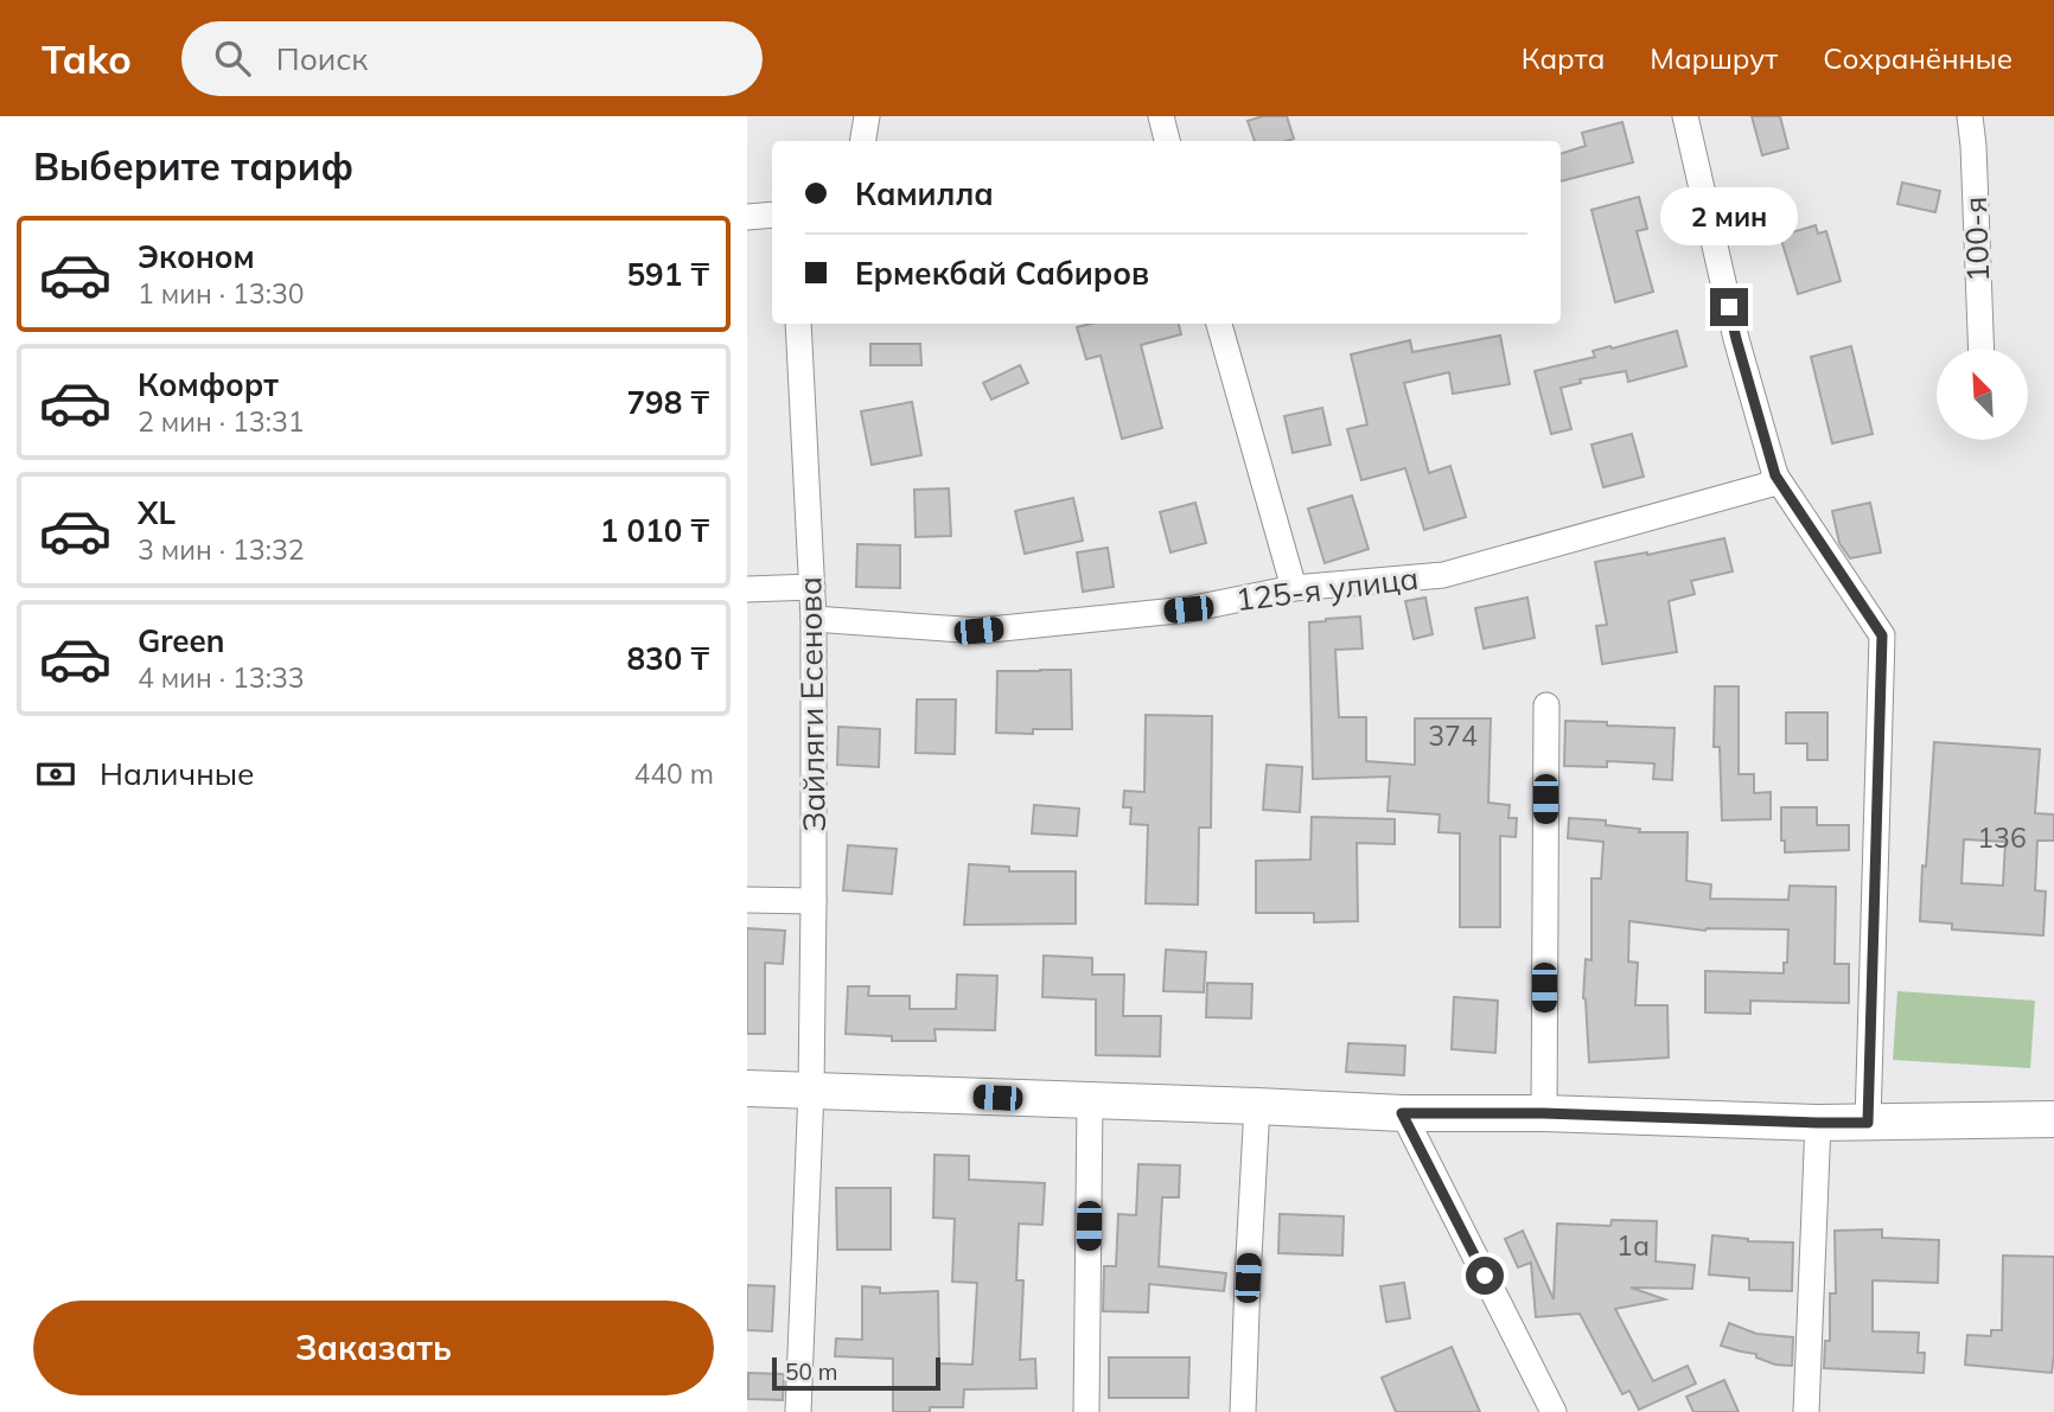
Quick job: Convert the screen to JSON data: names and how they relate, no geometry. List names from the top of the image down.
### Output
{
  "streets": {
    "street": ["100-я", "125-я улица", "Зайляги Есенова"]
  },
  "crossings": [
    ["125-я улица", "Зайляги Есенова"]
  ],
  "house_numbers": ["374", "136", "1а"],
  "scale_bar": "50 m",
  "north": "top left",
  "page": {
    "header": "Tako",
    "search": "Поиск",
    "nav": ["Карта", "Маршрут", "Сохранённые"],
    "heading": "Выберите тариф",
    "banner": ["Камилла", "Ермекбай Сабиров"],
    "bubble": "2 мин",
    "list": [
      {
        "name": "Эконом",
        "note": "1 мин · 13:30",
        "value": "591 ₸"
      },
      {
        "name": "Комфорт",
        "note": "2 мин · 13:31",
        "value": "798 ₸"
      },
      {
        "name": "XL",
        "note": "3 мин · 13:32",
        "value": "1 010 ₸"
      },
      {
        "name": "Green",
        "note": "4 мин · 13:33",
        "value": "830 ₸"
      }
    ],
    "pay": ["Наличные", "440 m"],
    "buttons": "Заказать",
    "scale": "50 m"
  }
}
